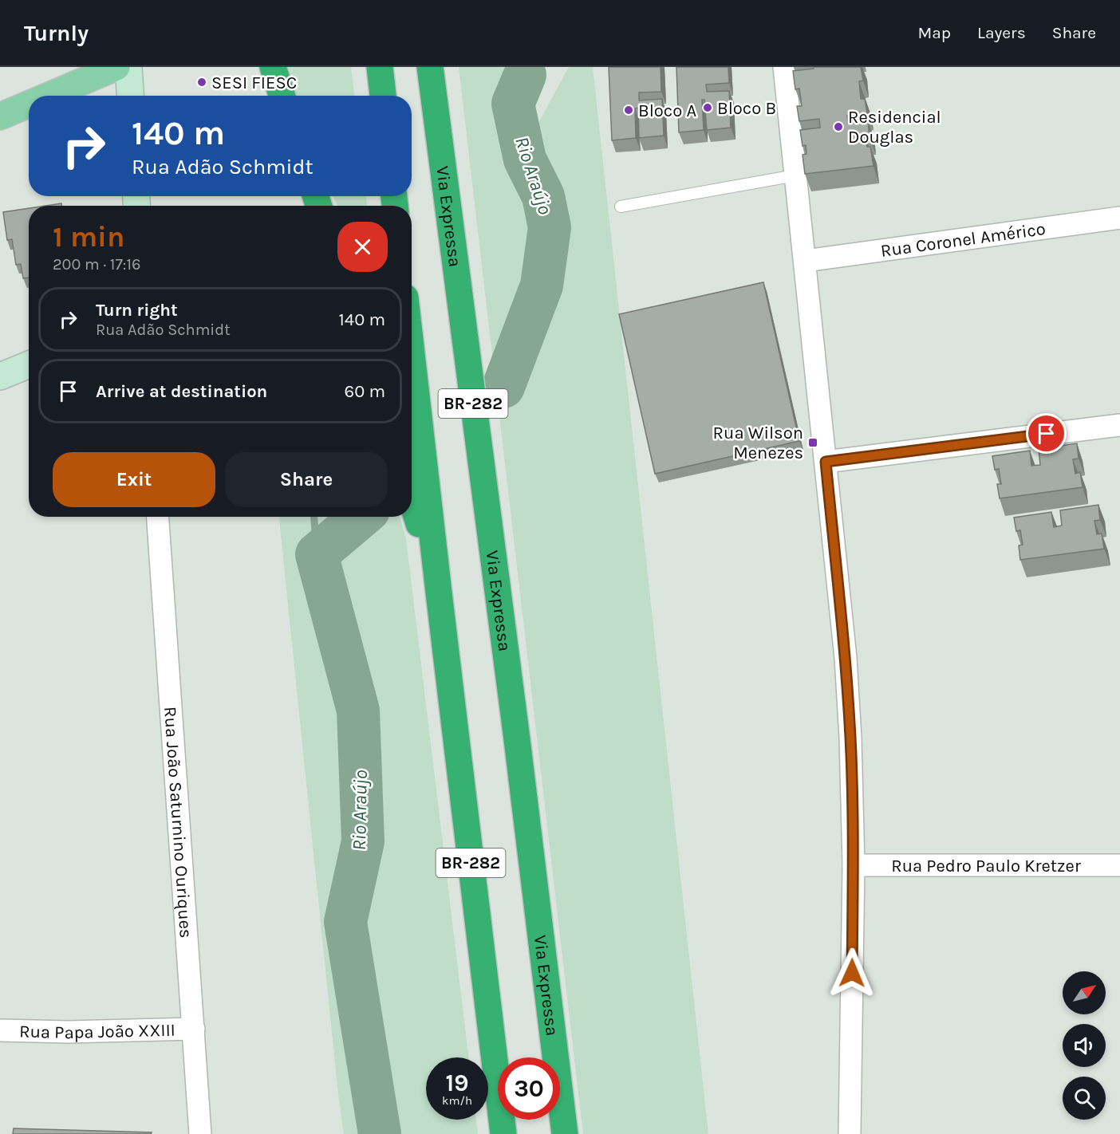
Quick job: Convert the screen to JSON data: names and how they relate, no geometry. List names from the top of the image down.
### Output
{
  "streets": {
    "highway": ["Via Expressa", "BR-282"],
    "street": [
      "Rua Coronel Américo",
      "Rua João Saturnino Ouriques",
      "Rua Pedro Paulo Kretzer",
      "Rua Papa João XXIII"
    ]
  },
  "crossings": [
    ["Rua João Saturnino Ouriques", "Rua Papa João XXIII"]
  ],
  "water": ["Rio Araújo"],
  "places": {
    "other": [
      "SESI FIESC",
      "Bloco B",
      "Bloco A",
      "Residencial Douglas"
    ],
    "transit": ["Rua Wilson Menezes"]
  },
  "north": "top right",
  "page": {
    "header": "Turnly",
    "nav": ["Map", "Layers", "Share"],
    "turn": ["140 m", "Rua Adão Schmidt"],
    "heading": ["1 min", "200 m · 17:16"],
    "list": [
      {
        "name": "Turn right",
        "note": "Rua Adão Schmidt",
        "value": "140 m"
      },
      {
        "name": "Arrive at destination",
        "value": "60 m"
      }
    ],
    "buttons": ["Exit", "Share"],
    "speed": "19 km/h",
    "limit": "30"
  }
}
